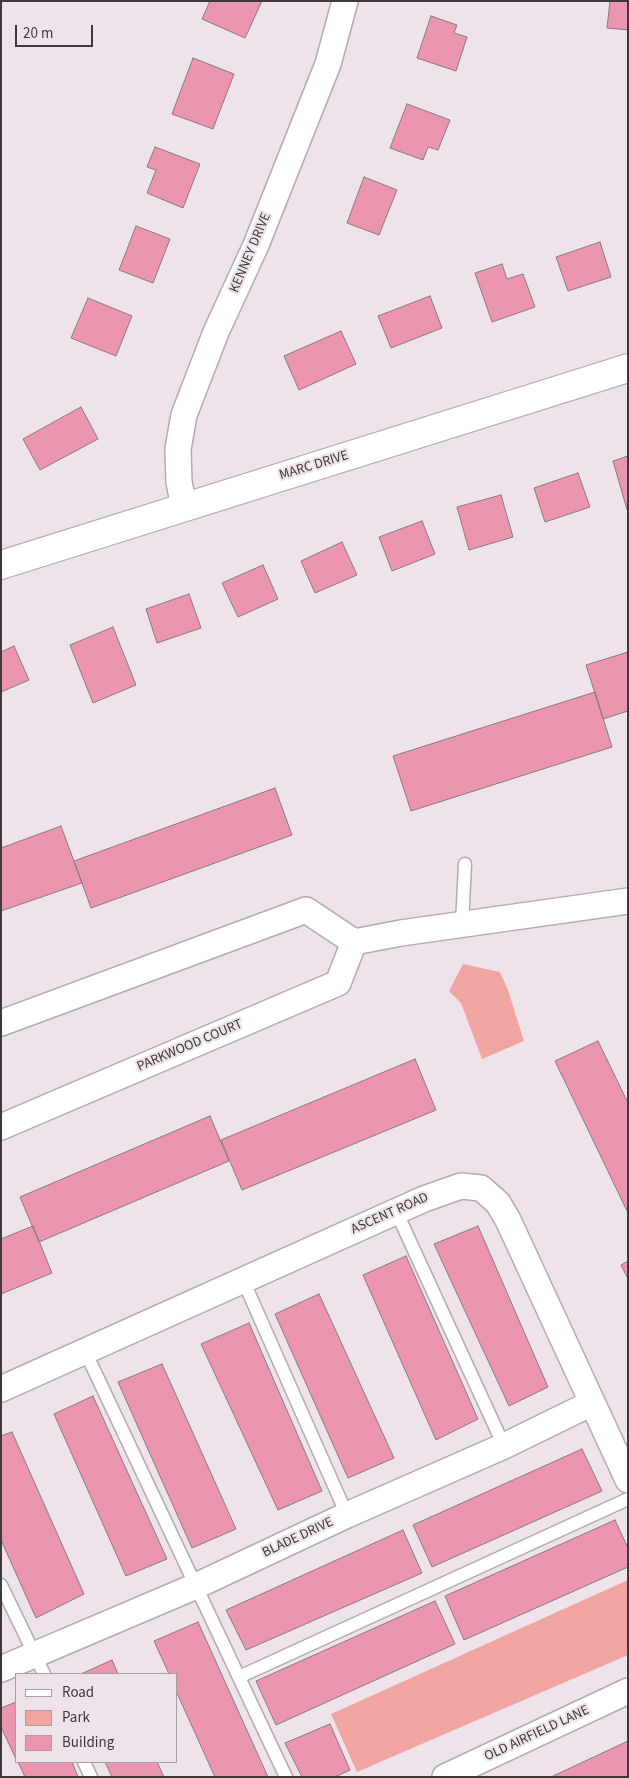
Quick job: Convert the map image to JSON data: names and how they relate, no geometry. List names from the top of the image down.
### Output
{
  "streets": {
    "street": [
      "KENNEY DRIVE",
      "MARC DRIVE",
      "PARKWOOD COURT",
      "ASCENT ROAD",
      "BLADE DRIVE",
      "OLD AIRFIELD LANE"
    ]
  },
  "crossings": [
    ["KENNEY DRIVE", "MARC DRIVE"],
    ["ASCENT ROAD", "BLADE DRIVE"]
  ],
  "legend": ["Road", "Park", "Building"],
  "scale_bar": "20 m"
}
